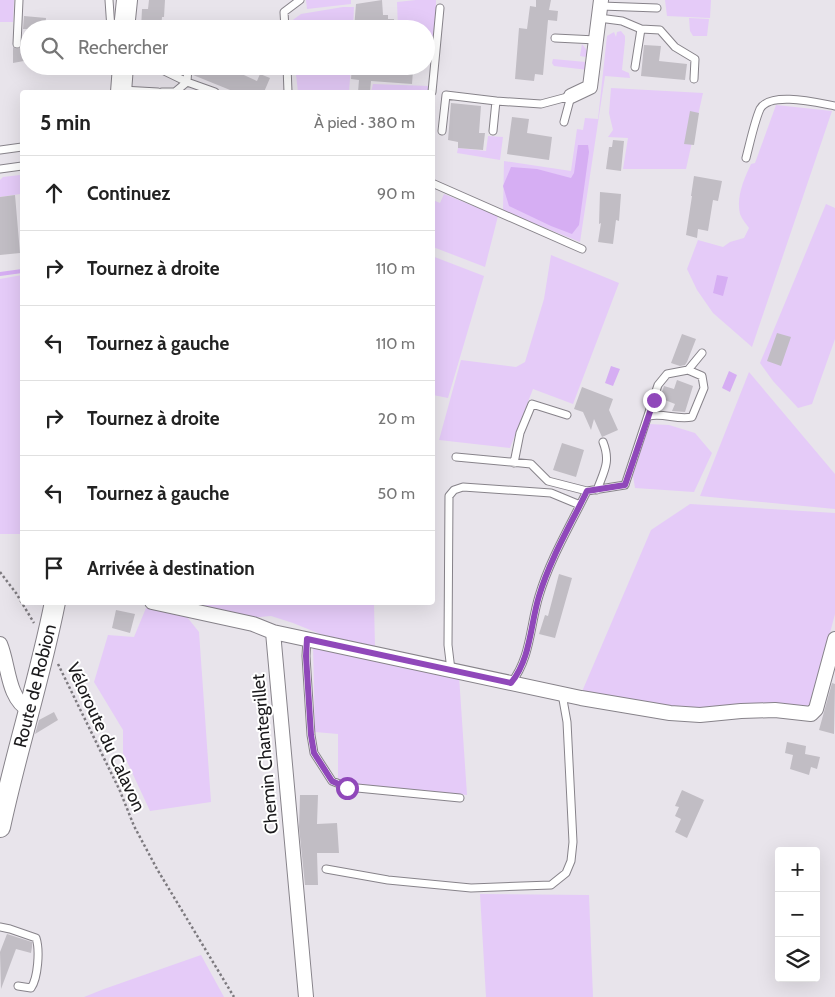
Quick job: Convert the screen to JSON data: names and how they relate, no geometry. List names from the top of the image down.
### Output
{
  "streets": {
    "main road": ["Route de Robion"],
    "street": ["Chemin Chantegrillet"],
    "path": ["Véloroute du Calavon"]
  },
  "page": {
    "search": "Rechercher",
    "heading": ["5 min", "À pied · 380 m"],
    "list": [
      ["Continuez", "90 m"],
      ["Tournez à droite", "110 m"],
      ["Tournez à gauche", "110 m"],
      ["Tournez à droite", "20 m"],
      ["Tournez à gauche", "50 m"],
      "Arrivée à destination"
    ],
    "map_buttons": ["+", "−"]
  }
}
